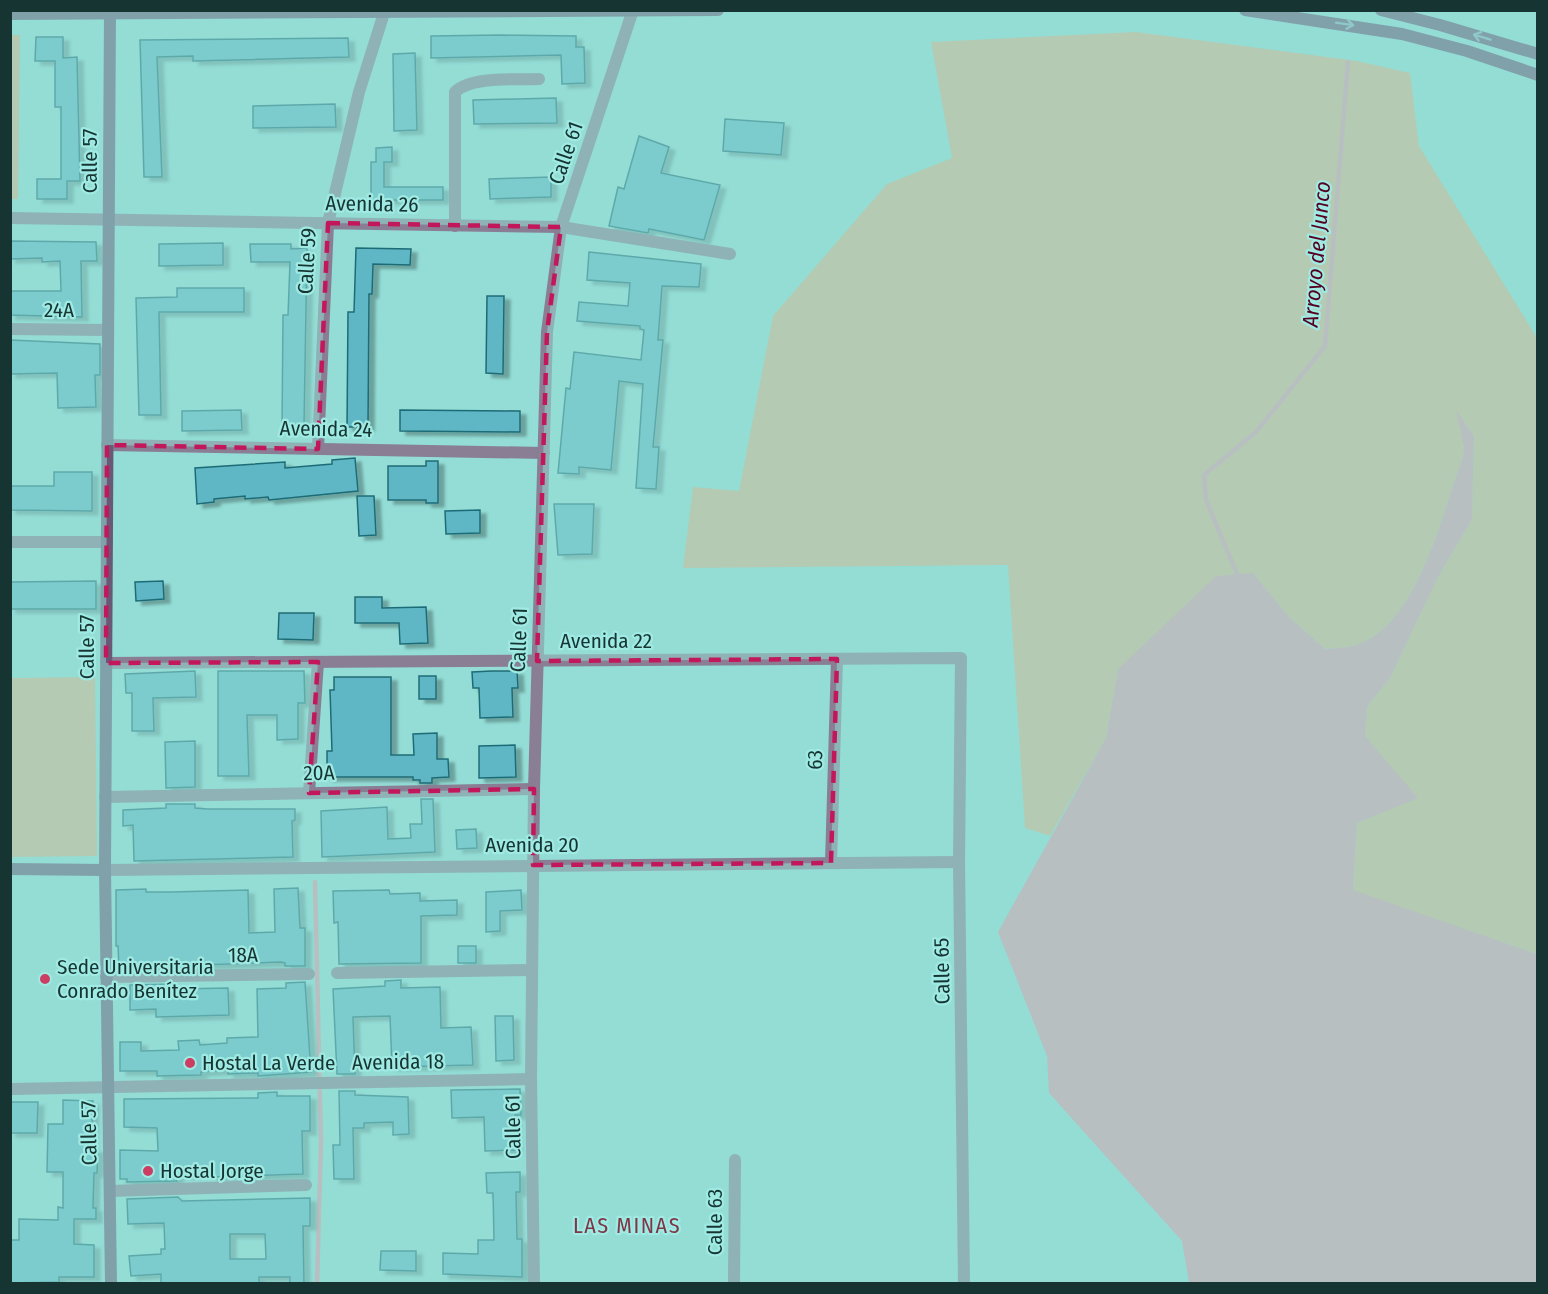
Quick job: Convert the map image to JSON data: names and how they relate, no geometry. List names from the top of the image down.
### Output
{
  "streets": {
    "street": [
      "Calle 61",
      "Calle 57",
      "Avenida 26",
      "Calle 59",
      "24A",
      "Avenida 24",
      "Avenida 22",
      "63",
      "20A",
      "Avenida 20",
      "18A",
      "Calle 65",
      "Avenida 18",
      "Calle 63"
    ]
  },
  "crossings": [
    ["Calle 61", "Avenida 26"],
    ["Calle 61", "Avenida 24"],
    ["Calle 61", "Avenida 22"],
    ["Calle 61", "20A"],
    ["Calle 61", "Avenida 20"],
    ["Calle 61", "Avenida 18"],
    ["Calle 57", "Avenida 26"],
    ["Calle 57", "24A"],
    ["Calle 57", "Avenida 24"],
    ["Calle 57", "Avenida 22"],
    ["Calle 57", "20A"],
    ["Calle 57", "Avenida 20"],
    ["Calle 57", "18A"],
    ["Calle 57", "Avenida 18"],
    ["Avenida 26", "Calle 59"],
    ["Calle 59", "Avenida 24"],
    ["Avenida 22", "63"],
    ["Avenida 22", "Calle 65"],
    ["63", "Avenida 20"],
    ["Avenida 20", "Calle 65"]
  ],
  "districts": ["LAS MINAS"],
  "water": ["Arroyo del Junco"],
  "places": ["Sede Universitaria Conrado Benítez", "Hostal La Verde", "Hostal Jorge"]
}
